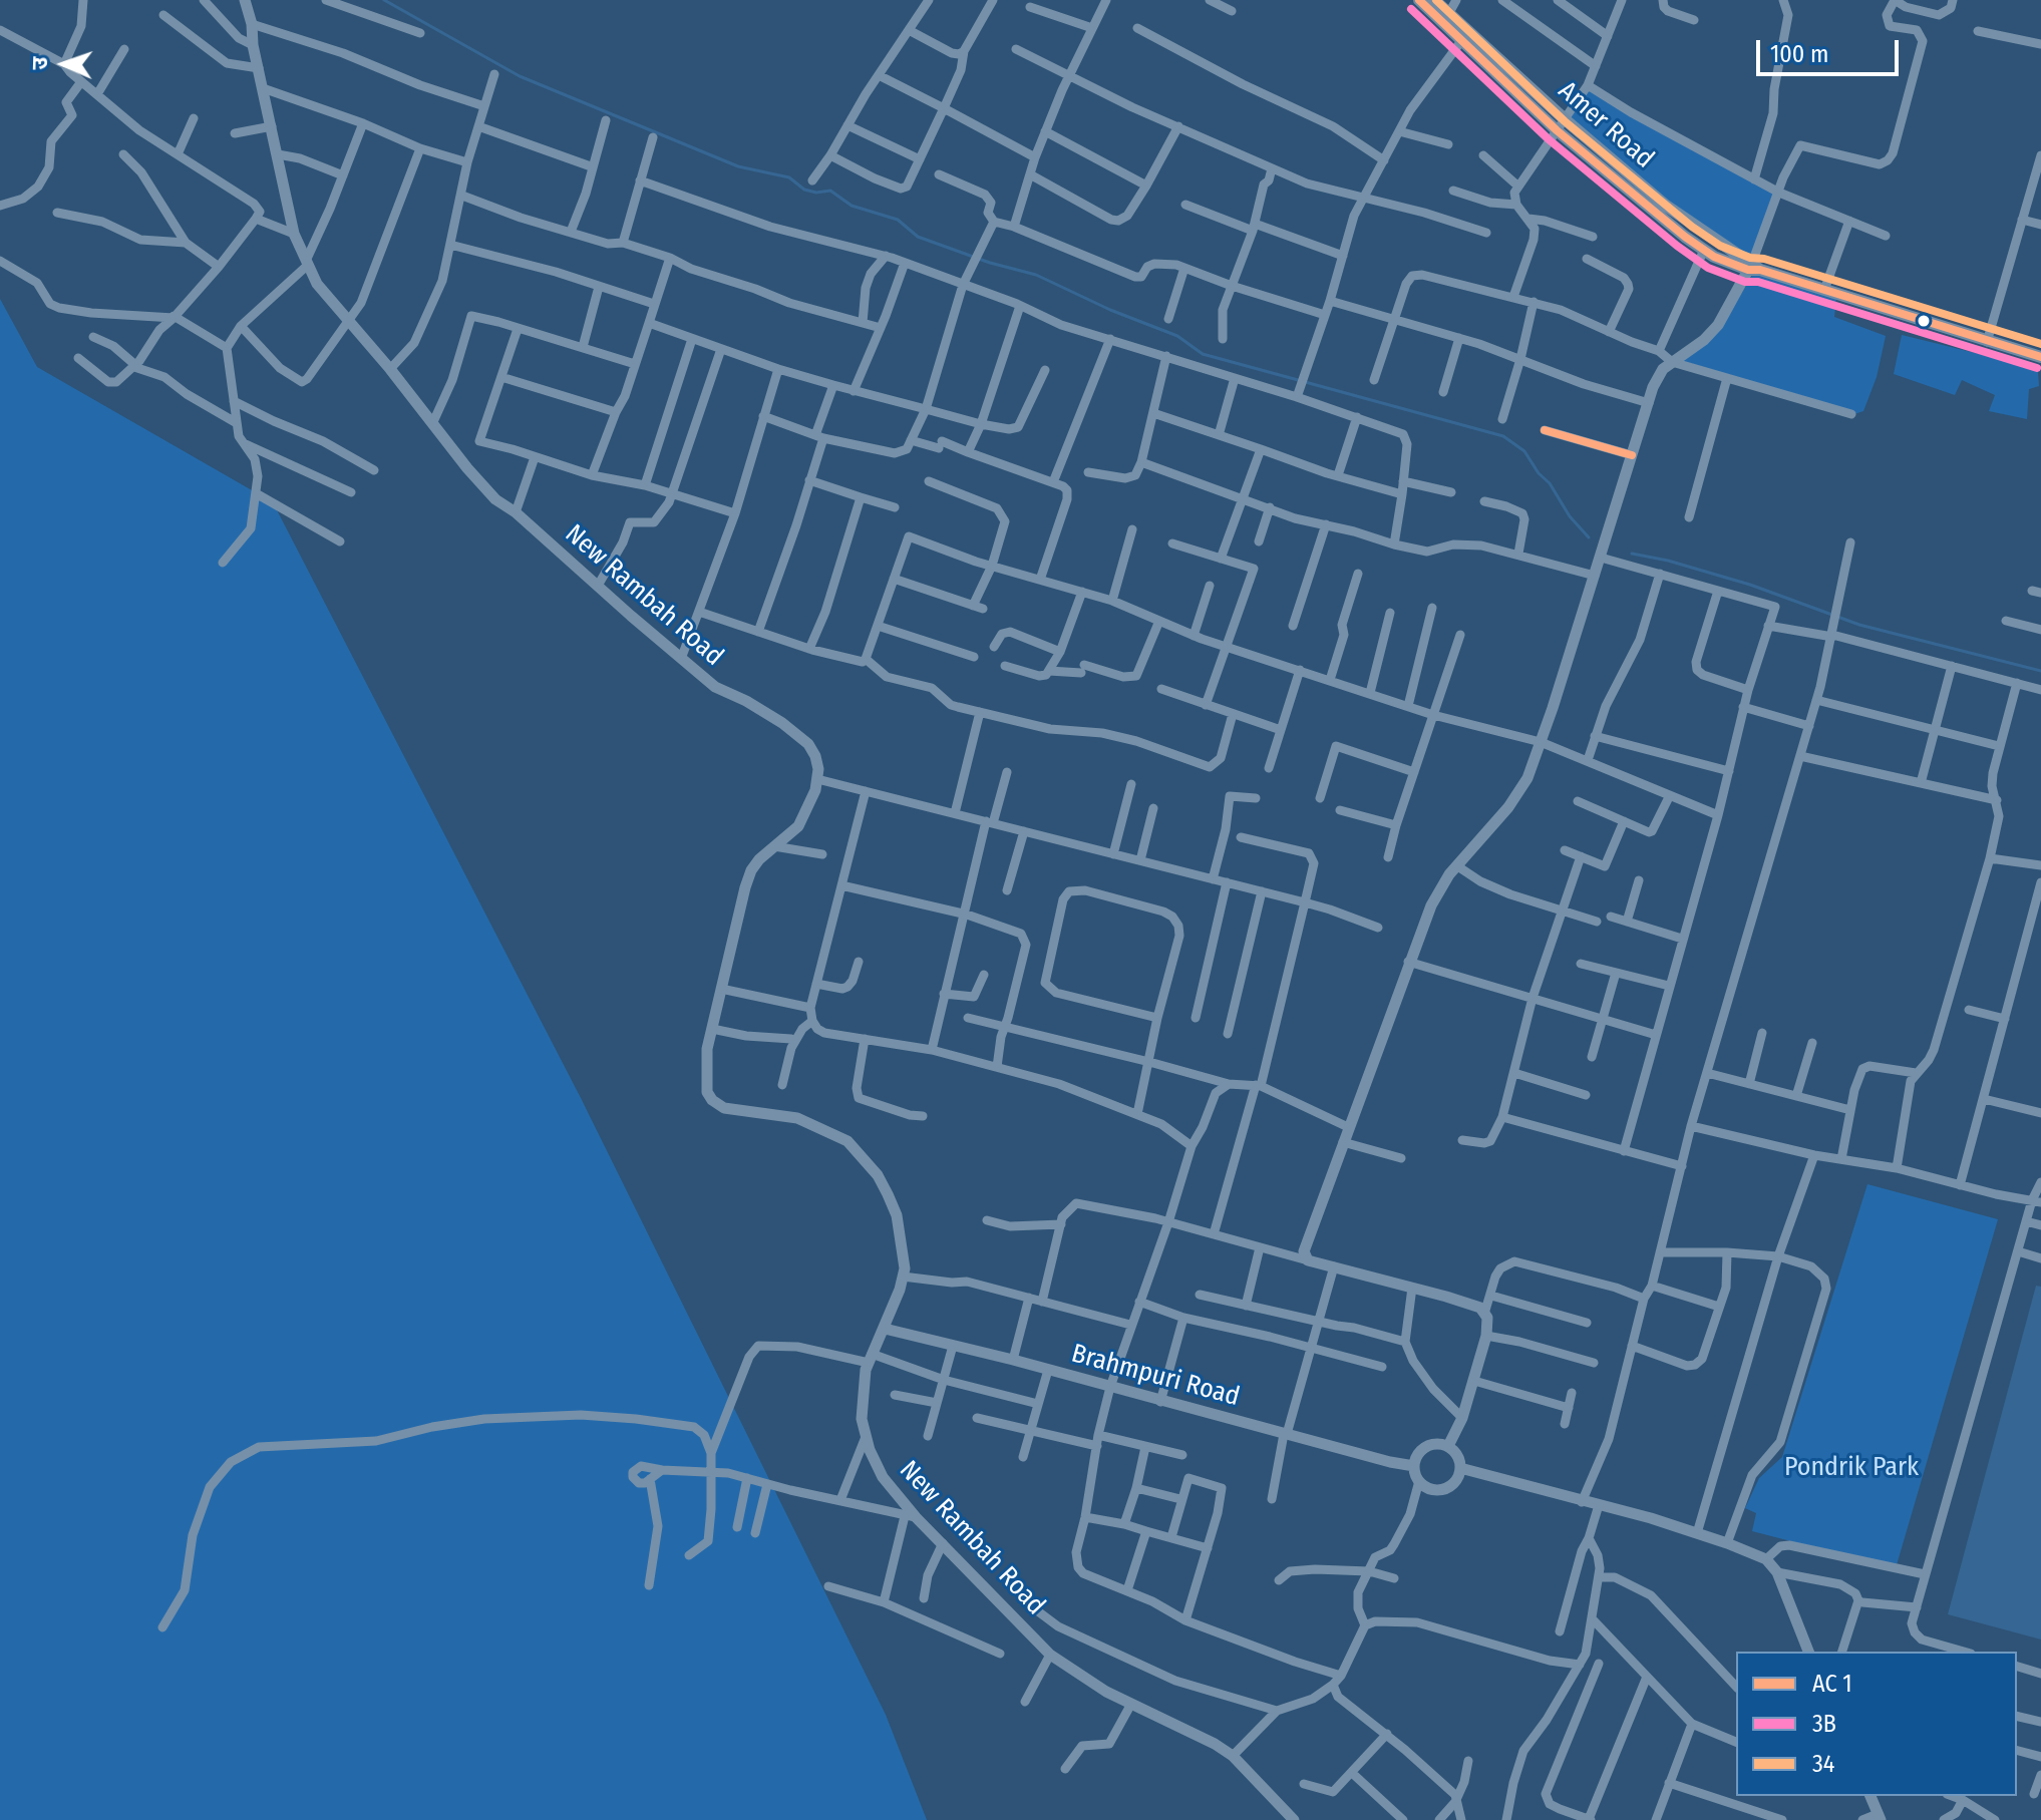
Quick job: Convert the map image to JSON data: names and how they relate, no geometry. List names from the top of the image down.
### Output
{
  "streets": {
    "main road": ["Amer Road"],
    "street": ["New Rambah Road", "Brahmpuri Road"]
  },
  "crossings": [
    ["New Rambah Road", "Brahmpuri Road"]
  ],
  "parks": ["Pondrik Park"],
  "lines": ["transit line 34", "transit line 3B"],
  "legend": ["AC 1", "3B", "34"],
  "scale_bar": "100 m",
  "north": "left"
}
